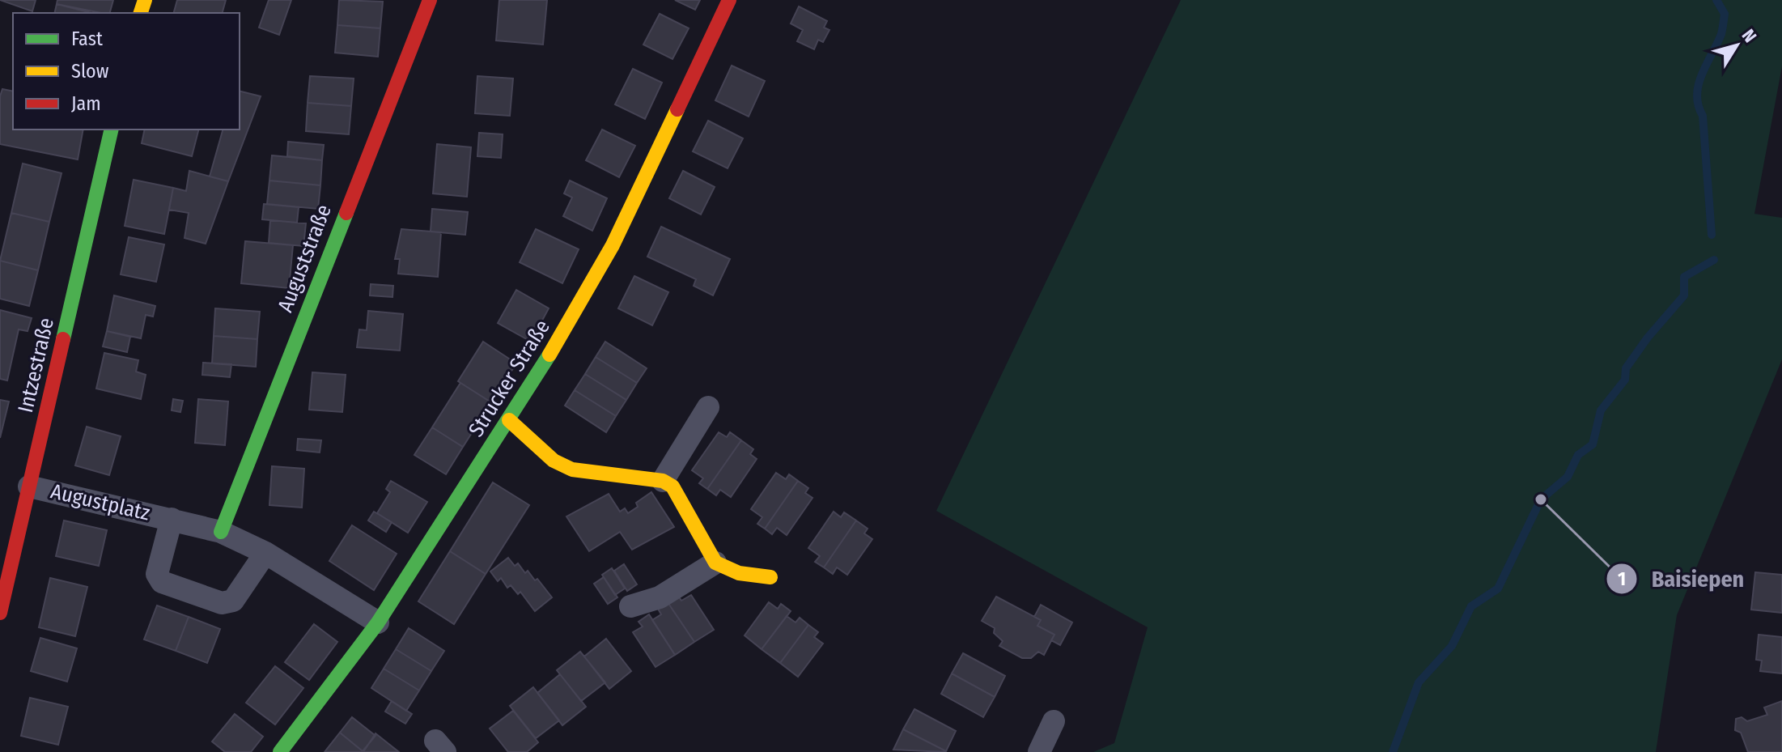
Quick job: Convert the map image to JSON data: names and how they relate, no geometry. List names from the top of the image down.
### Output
{
  "streets": {
    "street": [
      "Auguststraße",
      "Intzestraße",
      "Strucker Straße",
      "Augustplatz"
    ]
  },
  "crossings": [
    ["Auguststraße", "Augustplatz"],
    ["Intzestraße", "Augustplatz"],
    ["Strucker Straße", "Augustplatz"]
  ],
  "places": ["Baisiepen"],
  "legend": ["Fast", "Slow", "Jam"],
  "north": "top right"
}
